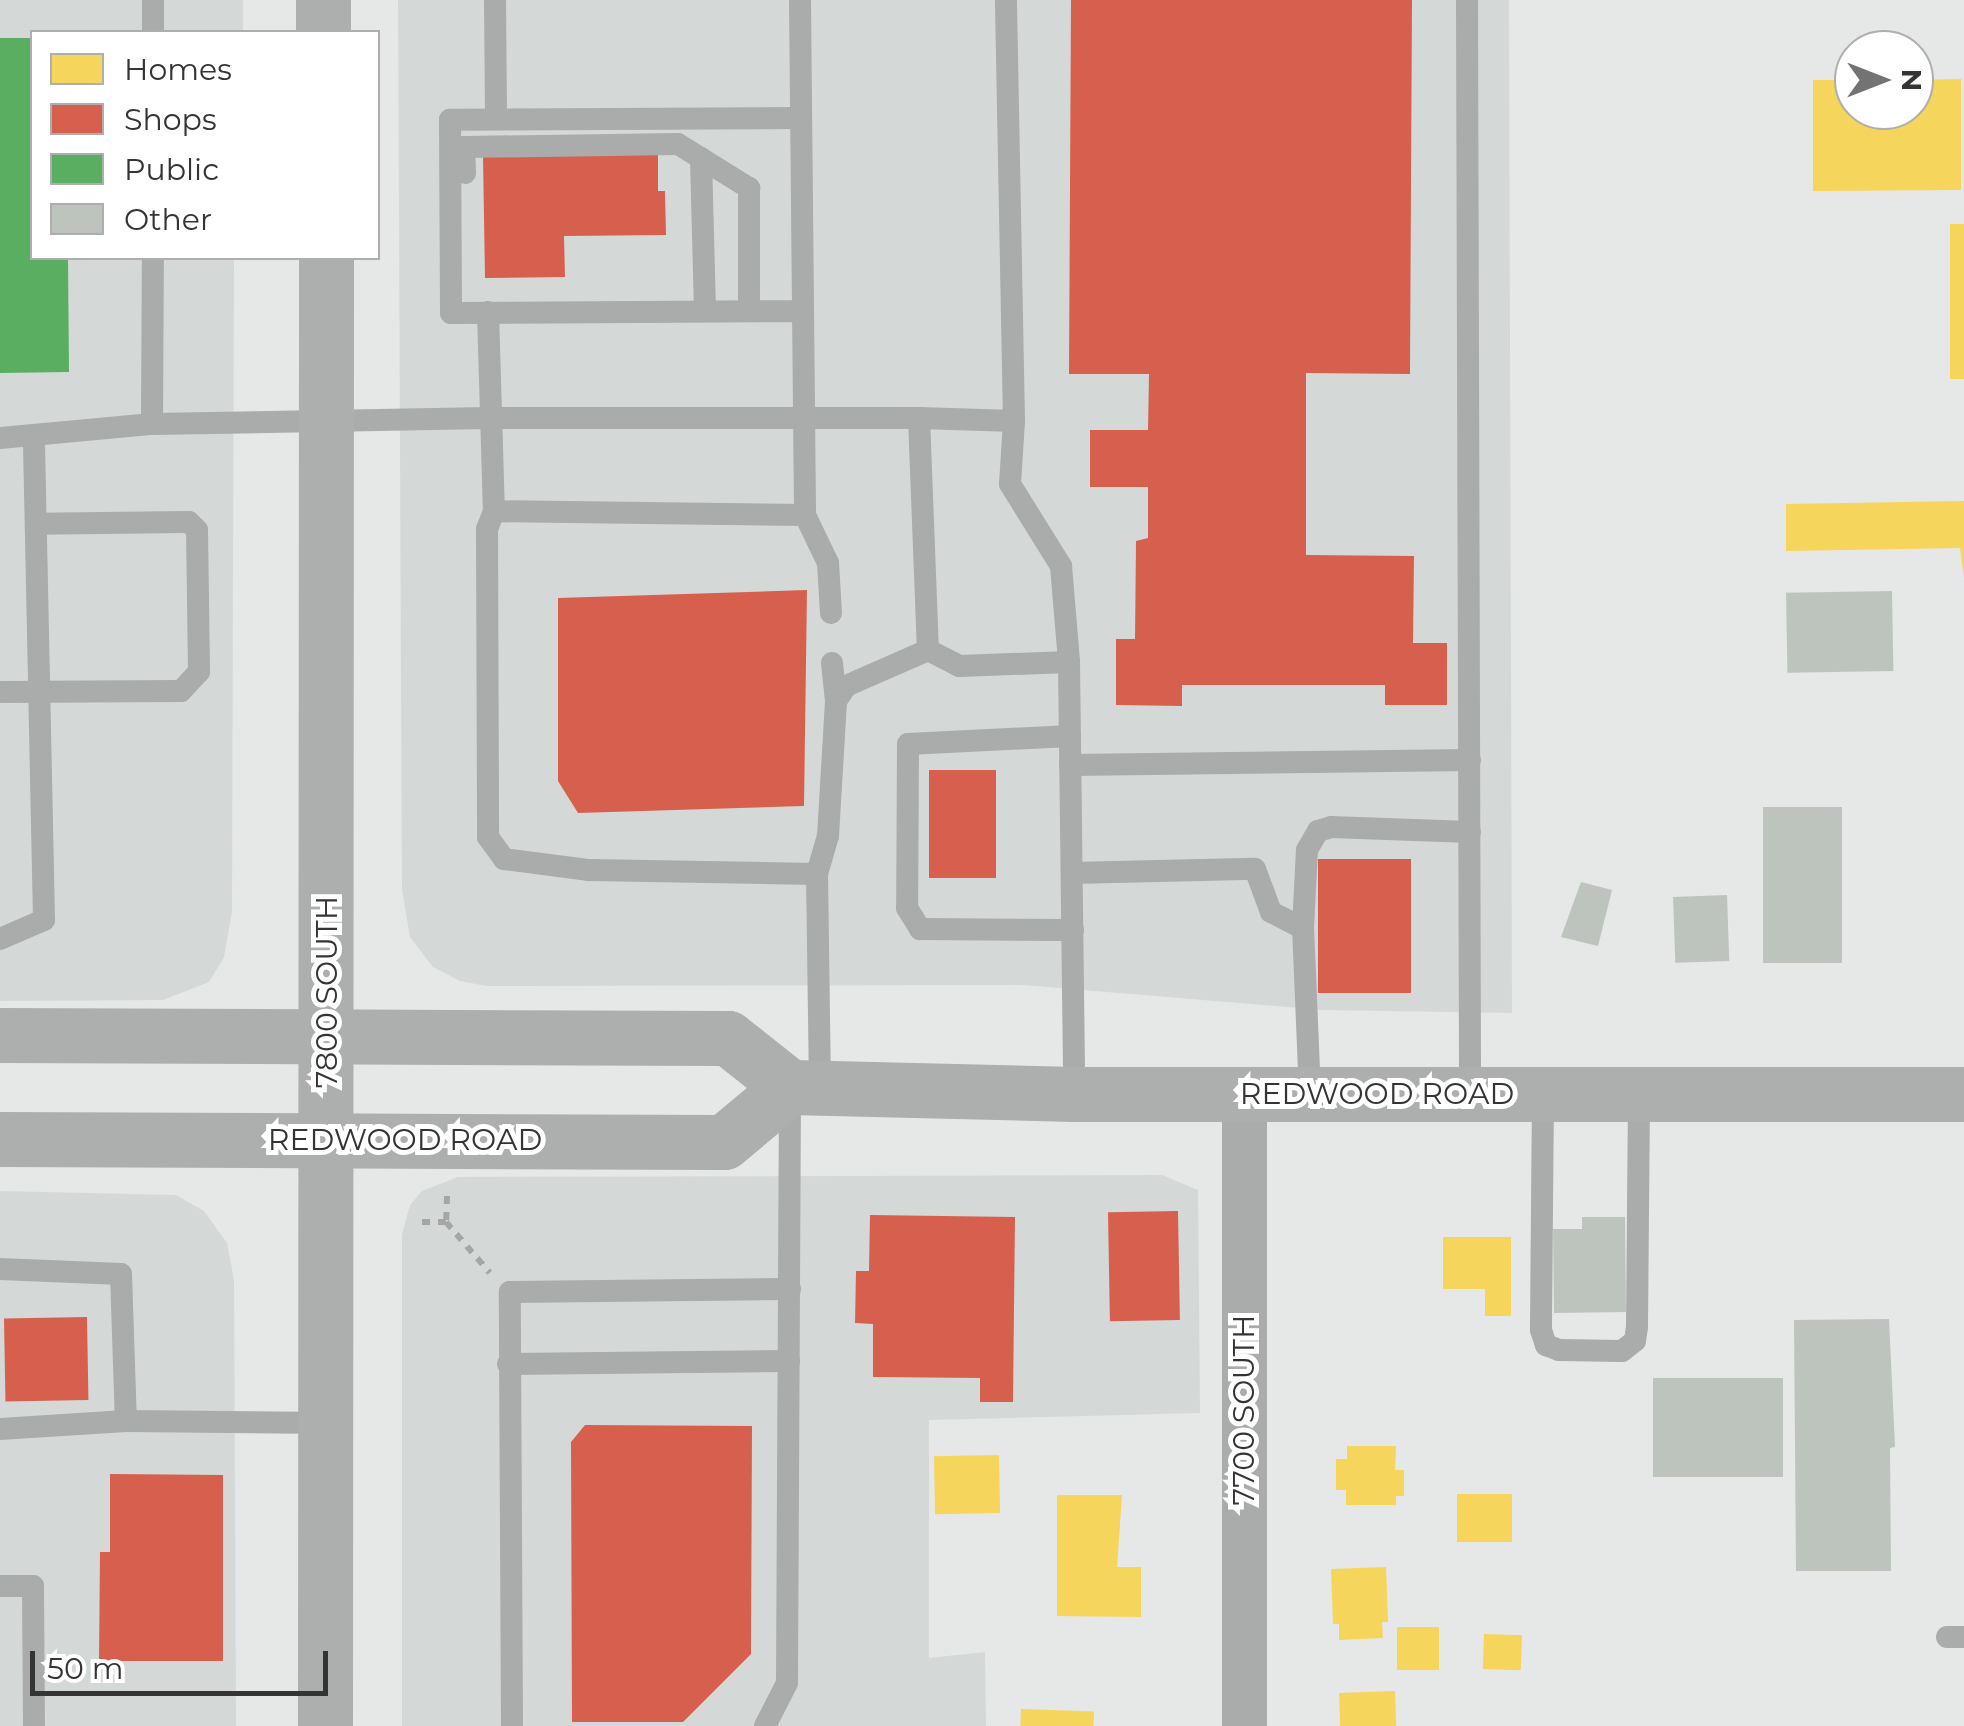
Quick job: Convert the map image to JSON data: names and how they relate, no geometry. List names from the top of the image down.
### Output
{
  "streets": {
    "main road": ["7800 SOUTH", "REDWOOD ROAD"],
    "street": ["7700 SOUTH"]
  },
  "crossings": [
    ["7800 SOUTH", "REDWOOD ROAD"],
    ["REDWOOD ROAD", "7700 SOUTH"]
  ],
  "legend": [
    "Homes",
    "Shops",
    "Public",
    "Other"
  ],
  "scale_bar": "50 m",
  "north": "right"
}
